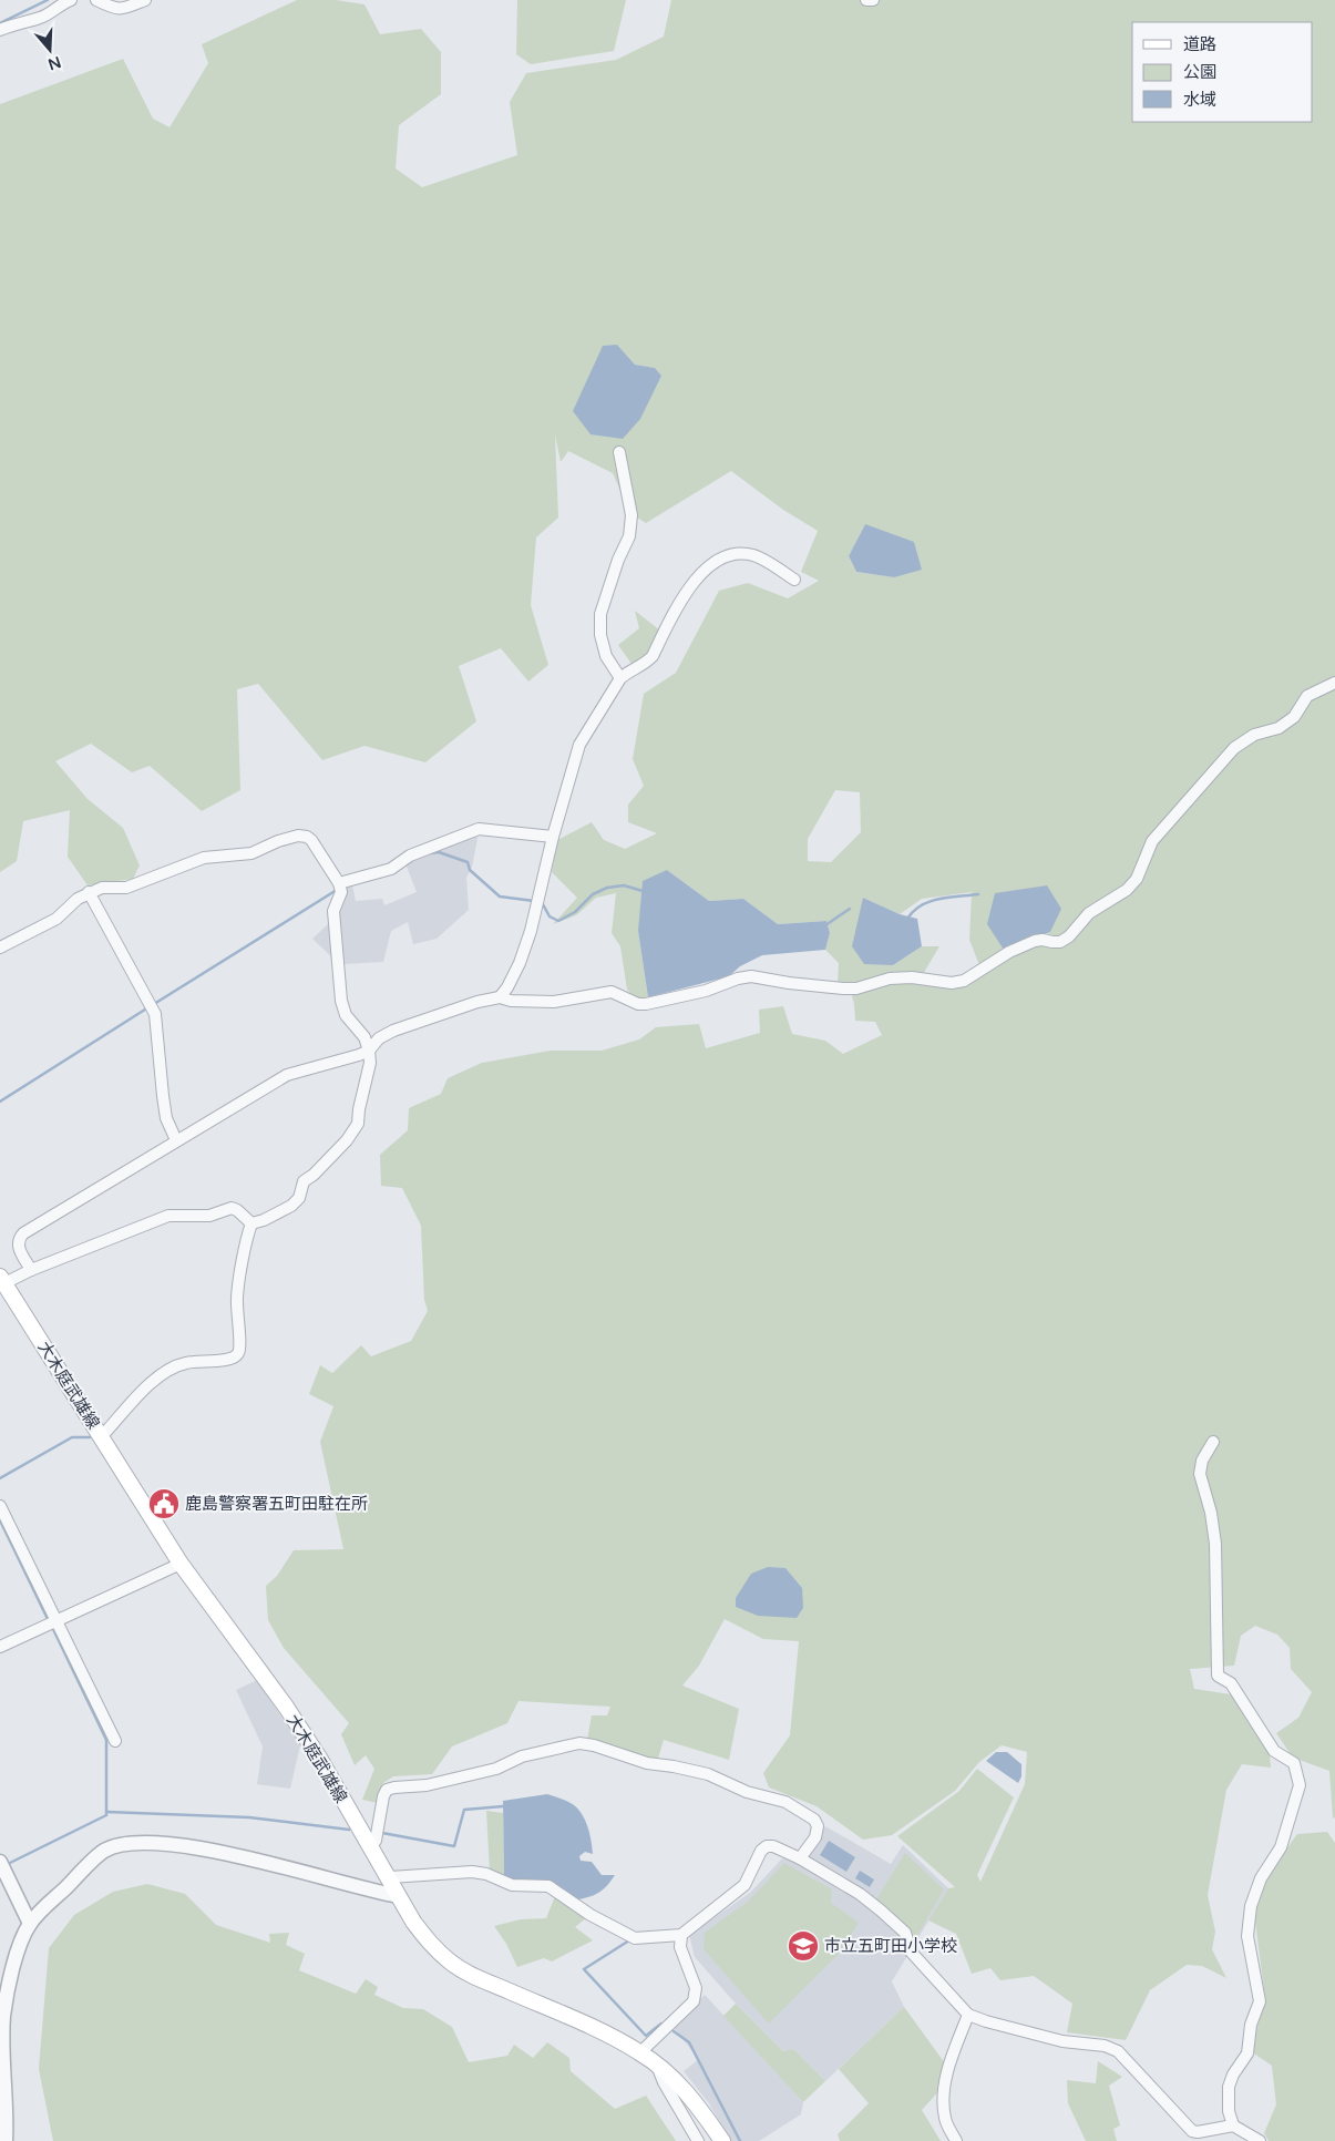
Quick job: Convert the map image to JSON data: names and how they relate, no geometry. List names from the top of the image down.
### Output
{
  "streets": {
    "main road": ["大木庭武雄線"]
  },
  "places": {
    "public building": ["鹿島警察署五町田駐在所"],
    "school or university": ["市立五町田小学校"]
  },
  "legend": ["道路", "公園", "水域"],
  "north": "bottom"
}
